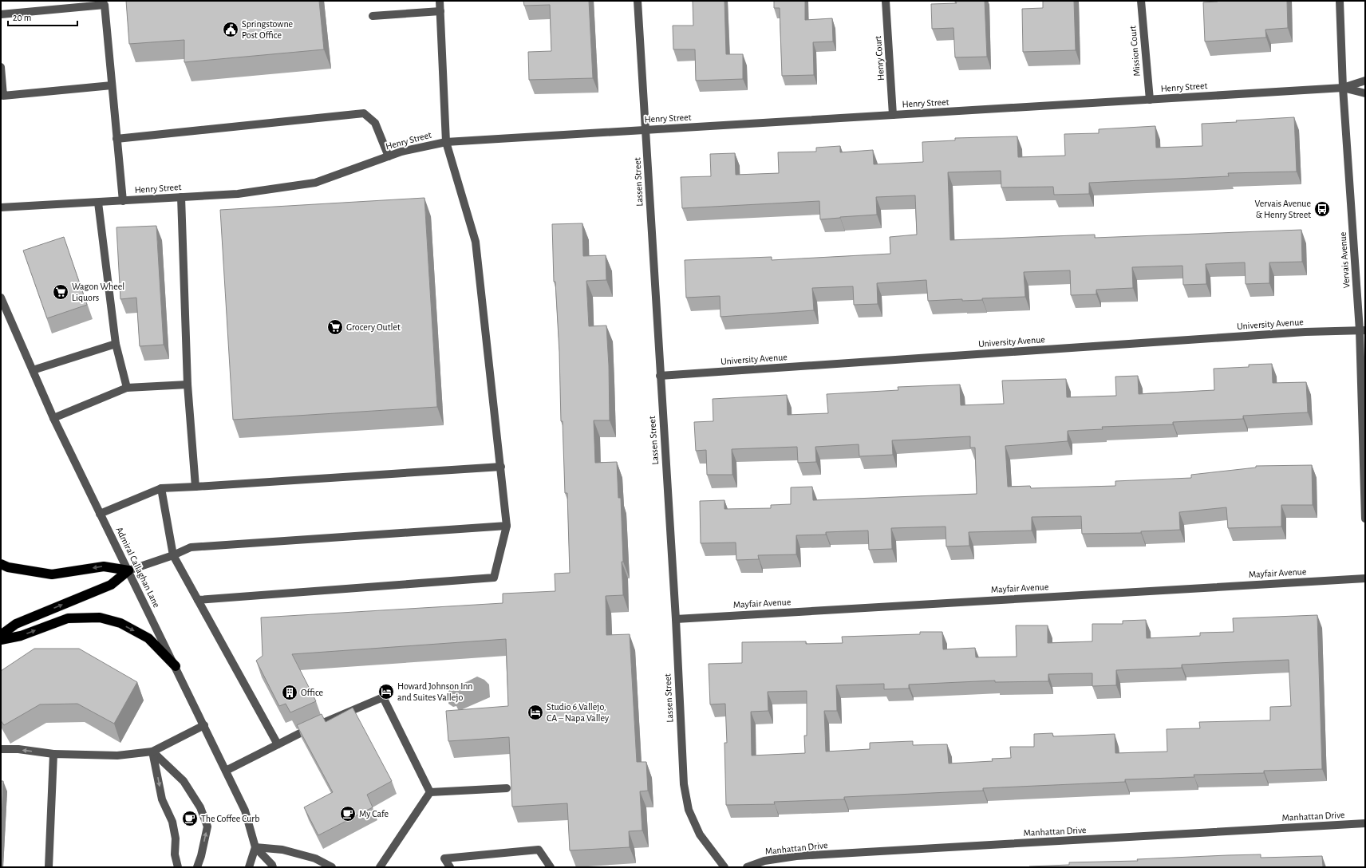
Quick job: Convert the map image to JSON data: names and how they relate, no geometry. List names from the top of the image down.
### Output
{
  "streets": {
    "street": [
      "Mission Court",
      "Henry Court",
      "Henry Street",
      "Lassen Street",
      "Vervais Avenue",
      "University Avenue",
      "Admiral Callaghan Lane",
      "Mayfair Avenue",
      "Manhattan Drive"
    ]
  },
  "crossings": [
    ["Mission Court", "Henry Street"],
    ["Henry Court", "Henry Street"],
    ["Henry Street", "Lassen Street"],
    ["Henry Street", "Vervais Avenue"],
    ["Lassen Street", "University Avenue"],
    ["Lassen Street", "Mayfair Avenue"],
    ["Vervais Avenue", "University Avenue"]
  ],
  "places": {
    "public building": ["Springstowne Post Office"],
    "bus stop": ["Vervais Avenue & Henry Street"],
    "supermarket": ["Wagon Wheel Liquors", "Grocery Outlet"],
    "hotel": ["Howard Johnson Inn and Suites Vallejo", "Studio 6 Vallejo, CA – Napa Valley"],
    "building": ["Office"],
    "cafe": ["My Cafe", "The Coffee Curb"]
  },
  "scale_bar": "20 m"
}
